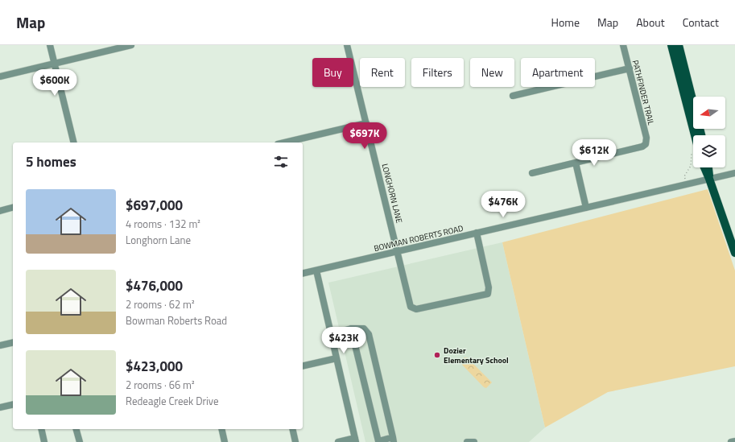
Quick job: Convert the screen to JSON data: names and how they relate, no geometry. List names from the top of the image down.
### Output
{
  "streets": {
    "street": ["PATHFINDER TRAIL", "LONGHORN LANE", "BOWMAN ROBERTS ROAD"]
  },
  "crossings": [
    ["LONGHORN LANE", "BOWMAN ROBERTS ROAD"]
  ],
  "places": ["Dozier Elementary School"],
  "north": "left",
  "page": {
    "header": "Map",
    "nav": [
      "Home",
      "Map",
      "About",
      "Contact"
    ],
    "chip": [
      "Buy",
      "Rent",
      "Filters",
      "New",
      "Apartment"
    ],
    "price": [
      "$600K",
      "$697K",
      "$612K",
      "$476K",
      "$423K"
    ],
    "heading": "5 homes",
    "list": [
      {
        "name": "$697,000",
        "note": "4 rooms · 132 m² · Longhorn Lane"
      },
      {
        "name": "$476,000",
        "note": "2 rooms · 62 m² · Bowman Roberts Road"
      },
      {
        "name": "$423,000",
        "note": "2 rooms · 66 m² · Redeagle Creek Drive"
      }
    ]
  }
}
